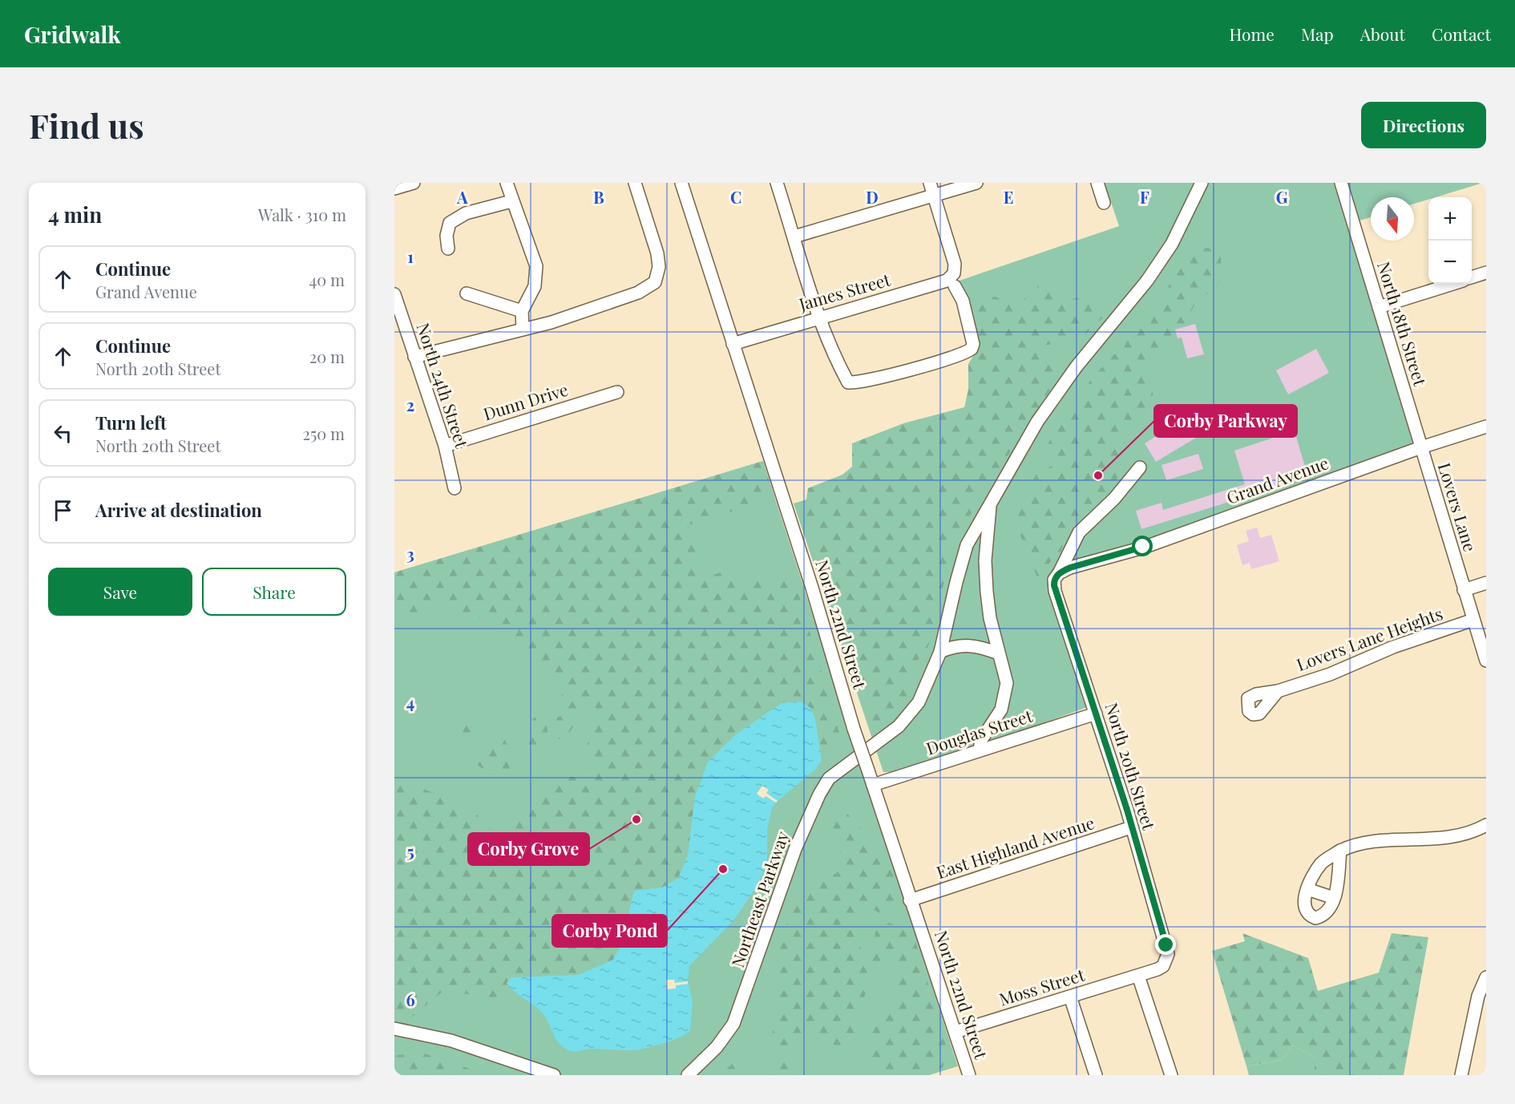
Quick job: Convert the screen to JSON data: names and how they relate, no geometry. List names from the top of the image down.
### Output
{
  "streets": {
    "street": [
      "James Street",
      "North 18th Street",
      "North 24th Street",
      "Dunn Drive",
      "Grand Avenue",
      "Lovers Lane",
      "North 22nd Street",
      "Lovers Lane Heights",
      "Douglas Street",
      "North 20th Street",
      "East Highland Avenue",
      "Northeast Parkway",
      "Moss Street"
    ]
  },
  "crossings": [
    ["James Street", "North 22nd Street"],
    ["North 18th Street", "Grand Avenue"],
    ["North 18th Street", "Lovers Lane"],
    ["North 24th Street", "Dunn Drive"],
    ["Grand Avenue", "Lovers Lane"],
    ["Grand Avenue", "North 20th Street"],
    ["Lovers Lane", "Lovers Lane Heights"],
    ["North 22nd Street", "Douglas Street"],
    ["North 22nd Street", "East Highland Avenue"],
    ["North 22nd Street", "Moss Street"],
    ["Douglas Street", "North 20th Street"],
    ["North 20th Street", "East Highland Avenue"],
    ["North 20th Street", "Moss Street"]
  ],
  "places": ["Corby Parkway", "Corby Grove", "Corby Pond"],
  "north": "bottom",
  "page": {
    "header": "Gridwalk",
    "nav": [
      "Home",
      "Map",
      "About",
      "Contact"
    ],
    "buttons": [
      "Directions",
      ["Save", "Share"]
    ],
    "title": "Find us",
    "heading": ["4 min", "Walk · 310 m"],
    "map_buttons": ["+", "−"],
    "list": [
      ["Continue", "Grand Avenue", "40 m"],
      ["Continue", "North 20th Street", "20 m"],
      ["Turn left", "North 20th Street", "250 m"],
      "Arrive at destination"
    ]
  },
  "grid": {
    "columns": [
      "A",
      "B",
      "C",
      "D",
      "E",
      "F",
      "G"
    ],
    "rows": [
      "1",
      "2",
      "3",
      "4",
      "5",
      "6"
    ]
  }
}
